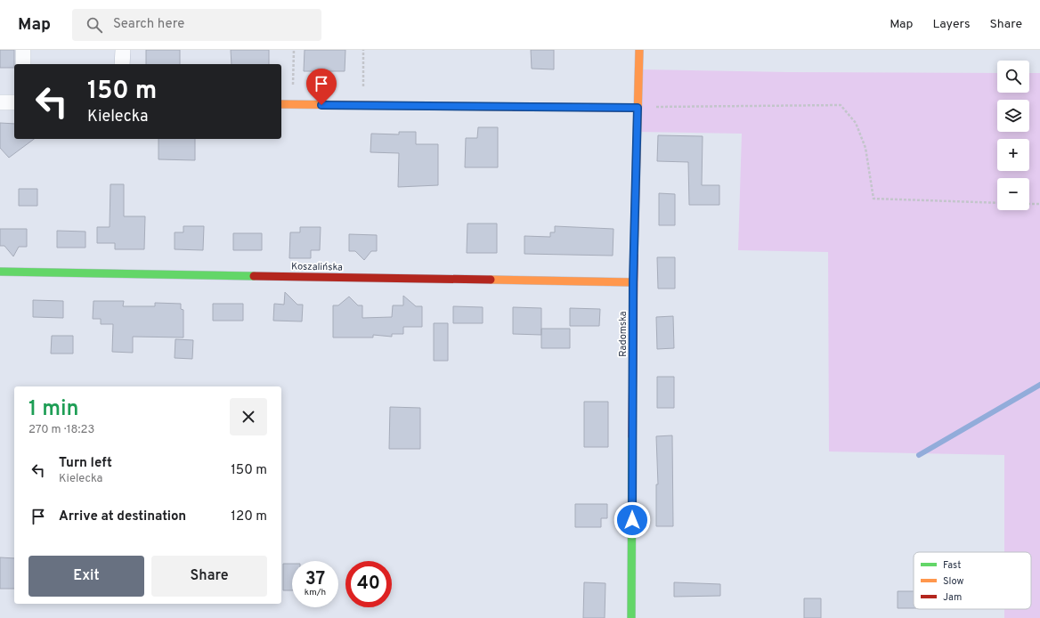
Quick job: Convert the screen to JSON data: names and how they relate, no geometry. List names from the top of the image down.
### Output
{
  "streets": {
    "street": ["Koszalińska", "Radomska"]
  },
  "crossings": [
    ["Koszalińska", "Radomska"]
  ],
  "legend": ["Fast", "Slow", "Jam"],
  "page": {
    "header": "Map",
    "search": "Search here",
    "nav": ["Map", "Layers", "Share"],
    "map_buttons": ["+", "−"],
    "turn": ["150 m", "Kielecka"],
    "heading": ["1 min", "270 m · 18:23"],
    "list": [
      {
        "name": "Turn left",
        "note": "Kielecka",
        "value": "150 m"
      },
      {
        "name": "Arrive at destination",
        "value": "120 m"
      }
    ],
    "buttons": ["Exit", "Share"],
    "speed": "37 km/h",
    "limit": "40"
  }
}
